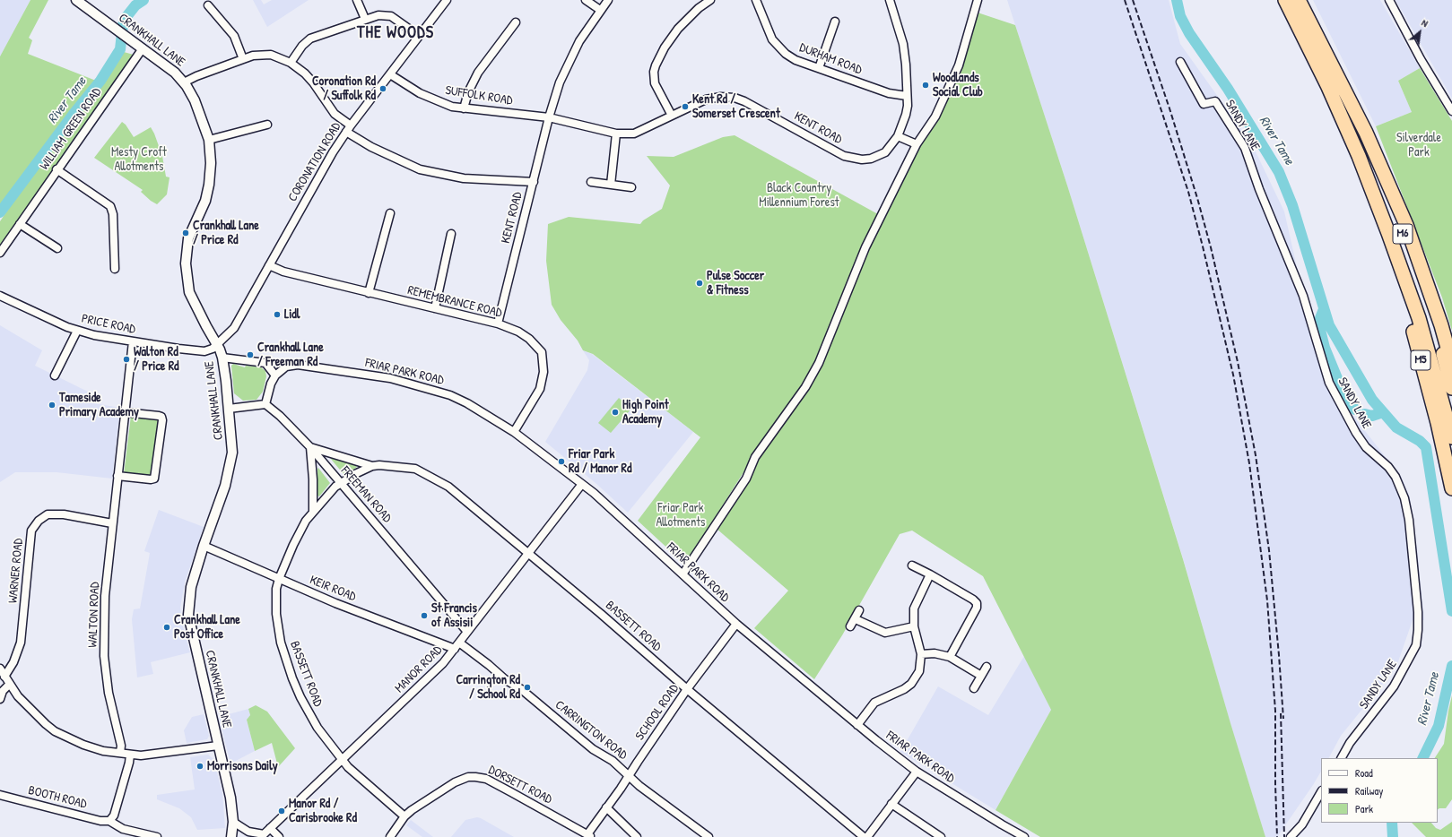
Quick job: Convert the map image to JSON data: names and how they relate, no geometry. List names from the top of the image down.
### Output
{
  "streets": {
    "highway": ["M6", "M5"],
    "street": [
      "CRANKHALL LANE",
      "DURHAM ROAD",
      "SUFFOLK ROAD",
      "SANDY LANE",
      "KENT ROAD",
      "WILLIAM GREEN ROAD",
      "CORONATION ROAD",
      "REMEMBRANCE ROAD",
      "PRICE ROAD",
      "FRIAR PARK ROAD",
      "FREEMAN ROAD",
      "WARNER ROAD",
      "KEIR ROAD",
      "WALTON ROAD",
      "BASSETT ROAD",
      "MANOR ROAD",
      "SCHOOL ROAD",
      "CARRINGTON ROAD",
      "DORSETT ROAD",
      "BOOTH ROAD"
    ]
  },
  "crossings": [
    ["CRANKHALL LANE", "WILLIAM GREEN ROAD"],
    ["CRANKHALL LANE", "CORONATION ROAD"],
    ["CRANKHALL LANE", "PRICE ROAD"],
    ["CRANKHALL LANE", "KEIR ROAD"],
    ["CRANKHALL LANE", "MANOR ROAD"],
    ["DURHAM ROAD", "KENT ROAD"],
    ["SUFFOLK ROAD", "KENT ROAD"],
    ["SUFFOLK ROAD", "CORONATION ROAD"],
    ["KENT ROAD", "REMEMBRANCE ROAD"],
    ["CORONATION ROAD", "REMEMBRANCE ROAD"],
    ["CORONATION ROAD", "PRICE ROAD"],
    ["M6", "M5"],
    ["REMEMBRANCE ROAD", "FRIAR PARK ROAD"],
    ["PRICE ROAD", "WALTON ROAD"],
    ["FRIAR PARK ROAD", "MANOR ROAD"],
    ["FRIAR PARK ROAD", "SCHOOL ROAD"],
    ["FREEMAN ROAD", "BASSETT ROAD"],
    ["FREEMAN ROAD", "MANOR ROAD"],
    ["WARNER ROAD", "WALTON ROAD"],
    ["KEIR ROAD", "BASSETT ROAD"],
    ["KEIR ROAD", "MANOR ROAD"],
    ["BASSETT ROAD", "MANOR ROAD"],
    ["BASSETT ROAD", "SCHOOL ROAD"],
    ["BASSETT ROAD", "DORSETT ROAD"],
    ["MANOR ROAD", "CARRINGTON ROAD"],
    ["SCHOOL ROAD", "CARRINGTON ROAD"],
    ["SCHOOL ROAD", "DORSETT ROAD"]
  ],
  "districts": ["THE WOODS"],
  "water": ["River Tame"],
  "parks": [
    "Silverdale Park",
    "Mesty Croft Allotments",
    "Black Country Millennium Forest",
    "Friar Park Allotments"
  ],
  "places": [
    "Woodlands Social Club",
    "Coronation Rd / Suffolk Rd",
    "Kent Rd / Somerset Crescent",
    "Crankhall Lane / Price Rd",
    "Pulse Soccer & Fitness",
    "Lidl",
    "Crankhall Lane / Freeman Rd",
    "Walton Rd / Price Rd",
    "Tameside Primary Academy",
    "High Point Academy",
    "Friar Park Rd / Manor Rd",
    "St Francis of Assisii",
    "Crankhall Lane Post Office",
    "Carrington Rd / School Rd",
    "Morrisons Daily",
    "Manor Rd / Carisbrooke Rd"
  ],
  "legend": ["Road", "Railway", "Park"],
  "north": "top right"
}
